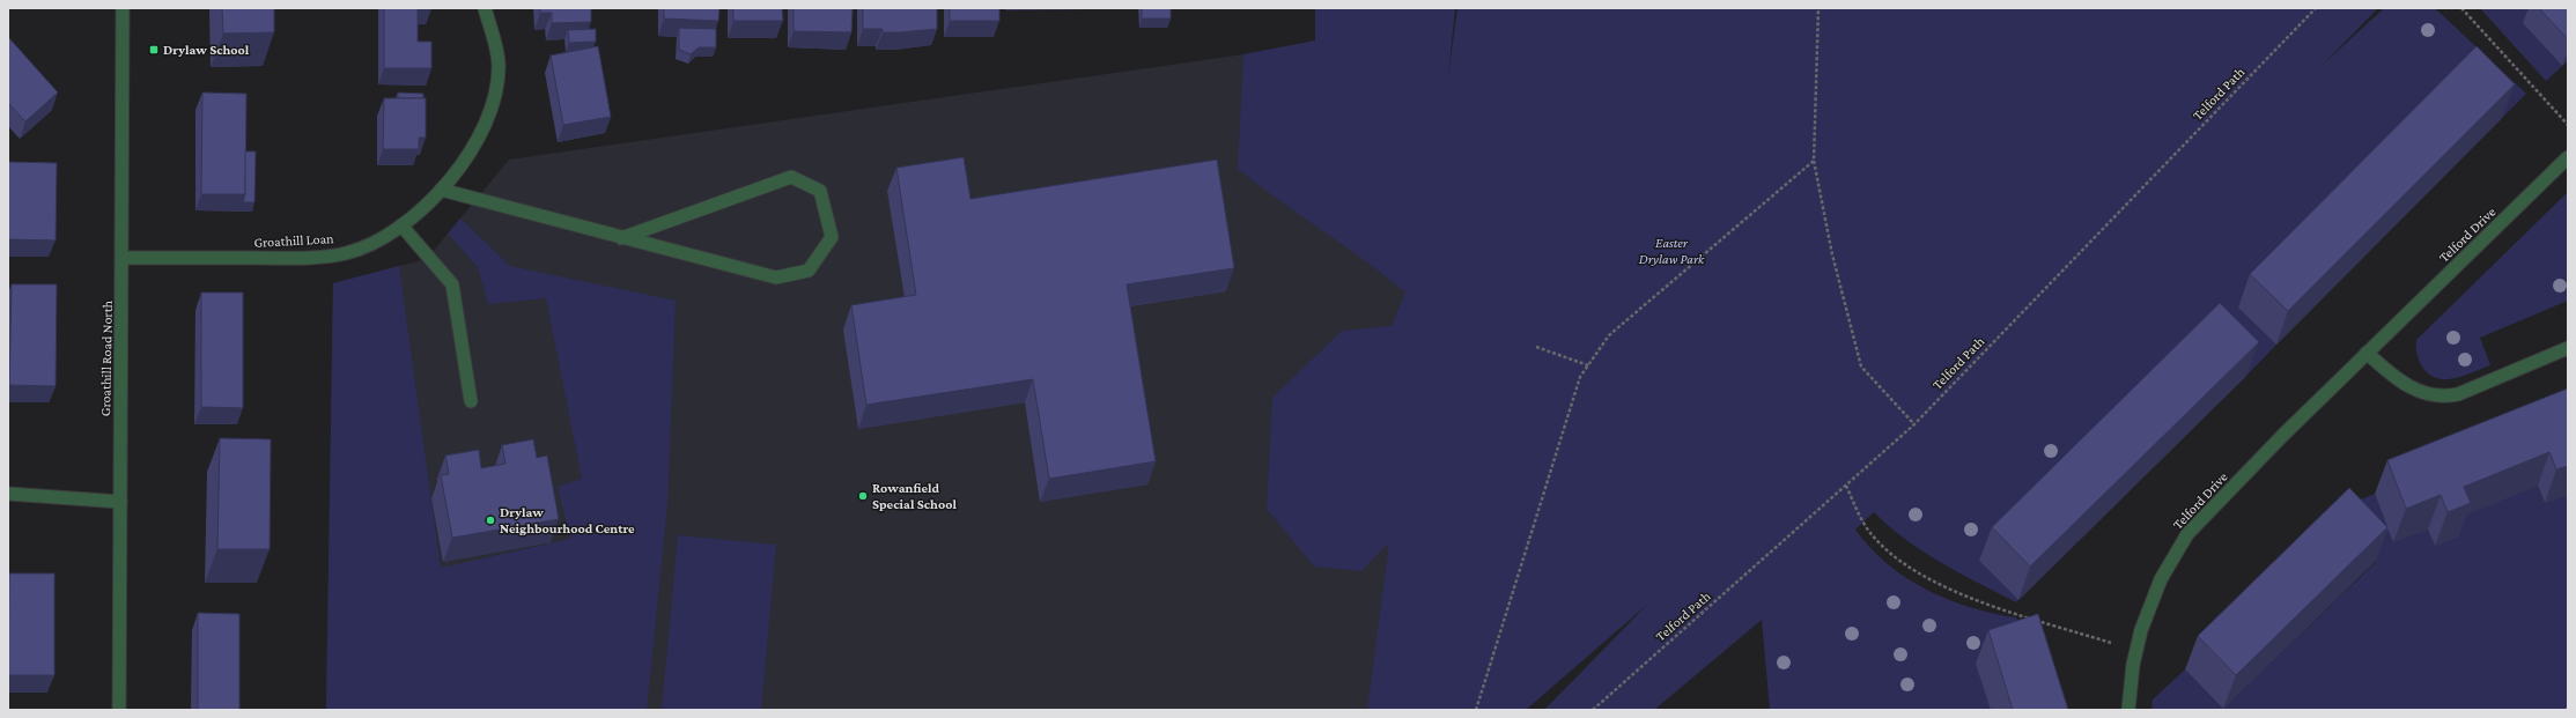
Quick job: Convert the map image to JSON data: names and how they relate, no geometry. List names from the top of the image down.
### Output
{
  "streets": {
    "street": ["Telford Drive", "Groathill Loan", "Groathill Road North"],
    "path": ["Telford Path"]
  },
  "crossings": [
    ["Groathill Loan", "Groathill Road North"]
  ],
  "parks": ["Easter Drylaw Park"],
  "places": {
    "transit": ["Drylaw School"],
    "other": ["Rowanfield Special School", "Drylaw Neighbourhood Centre"]
  }
}
